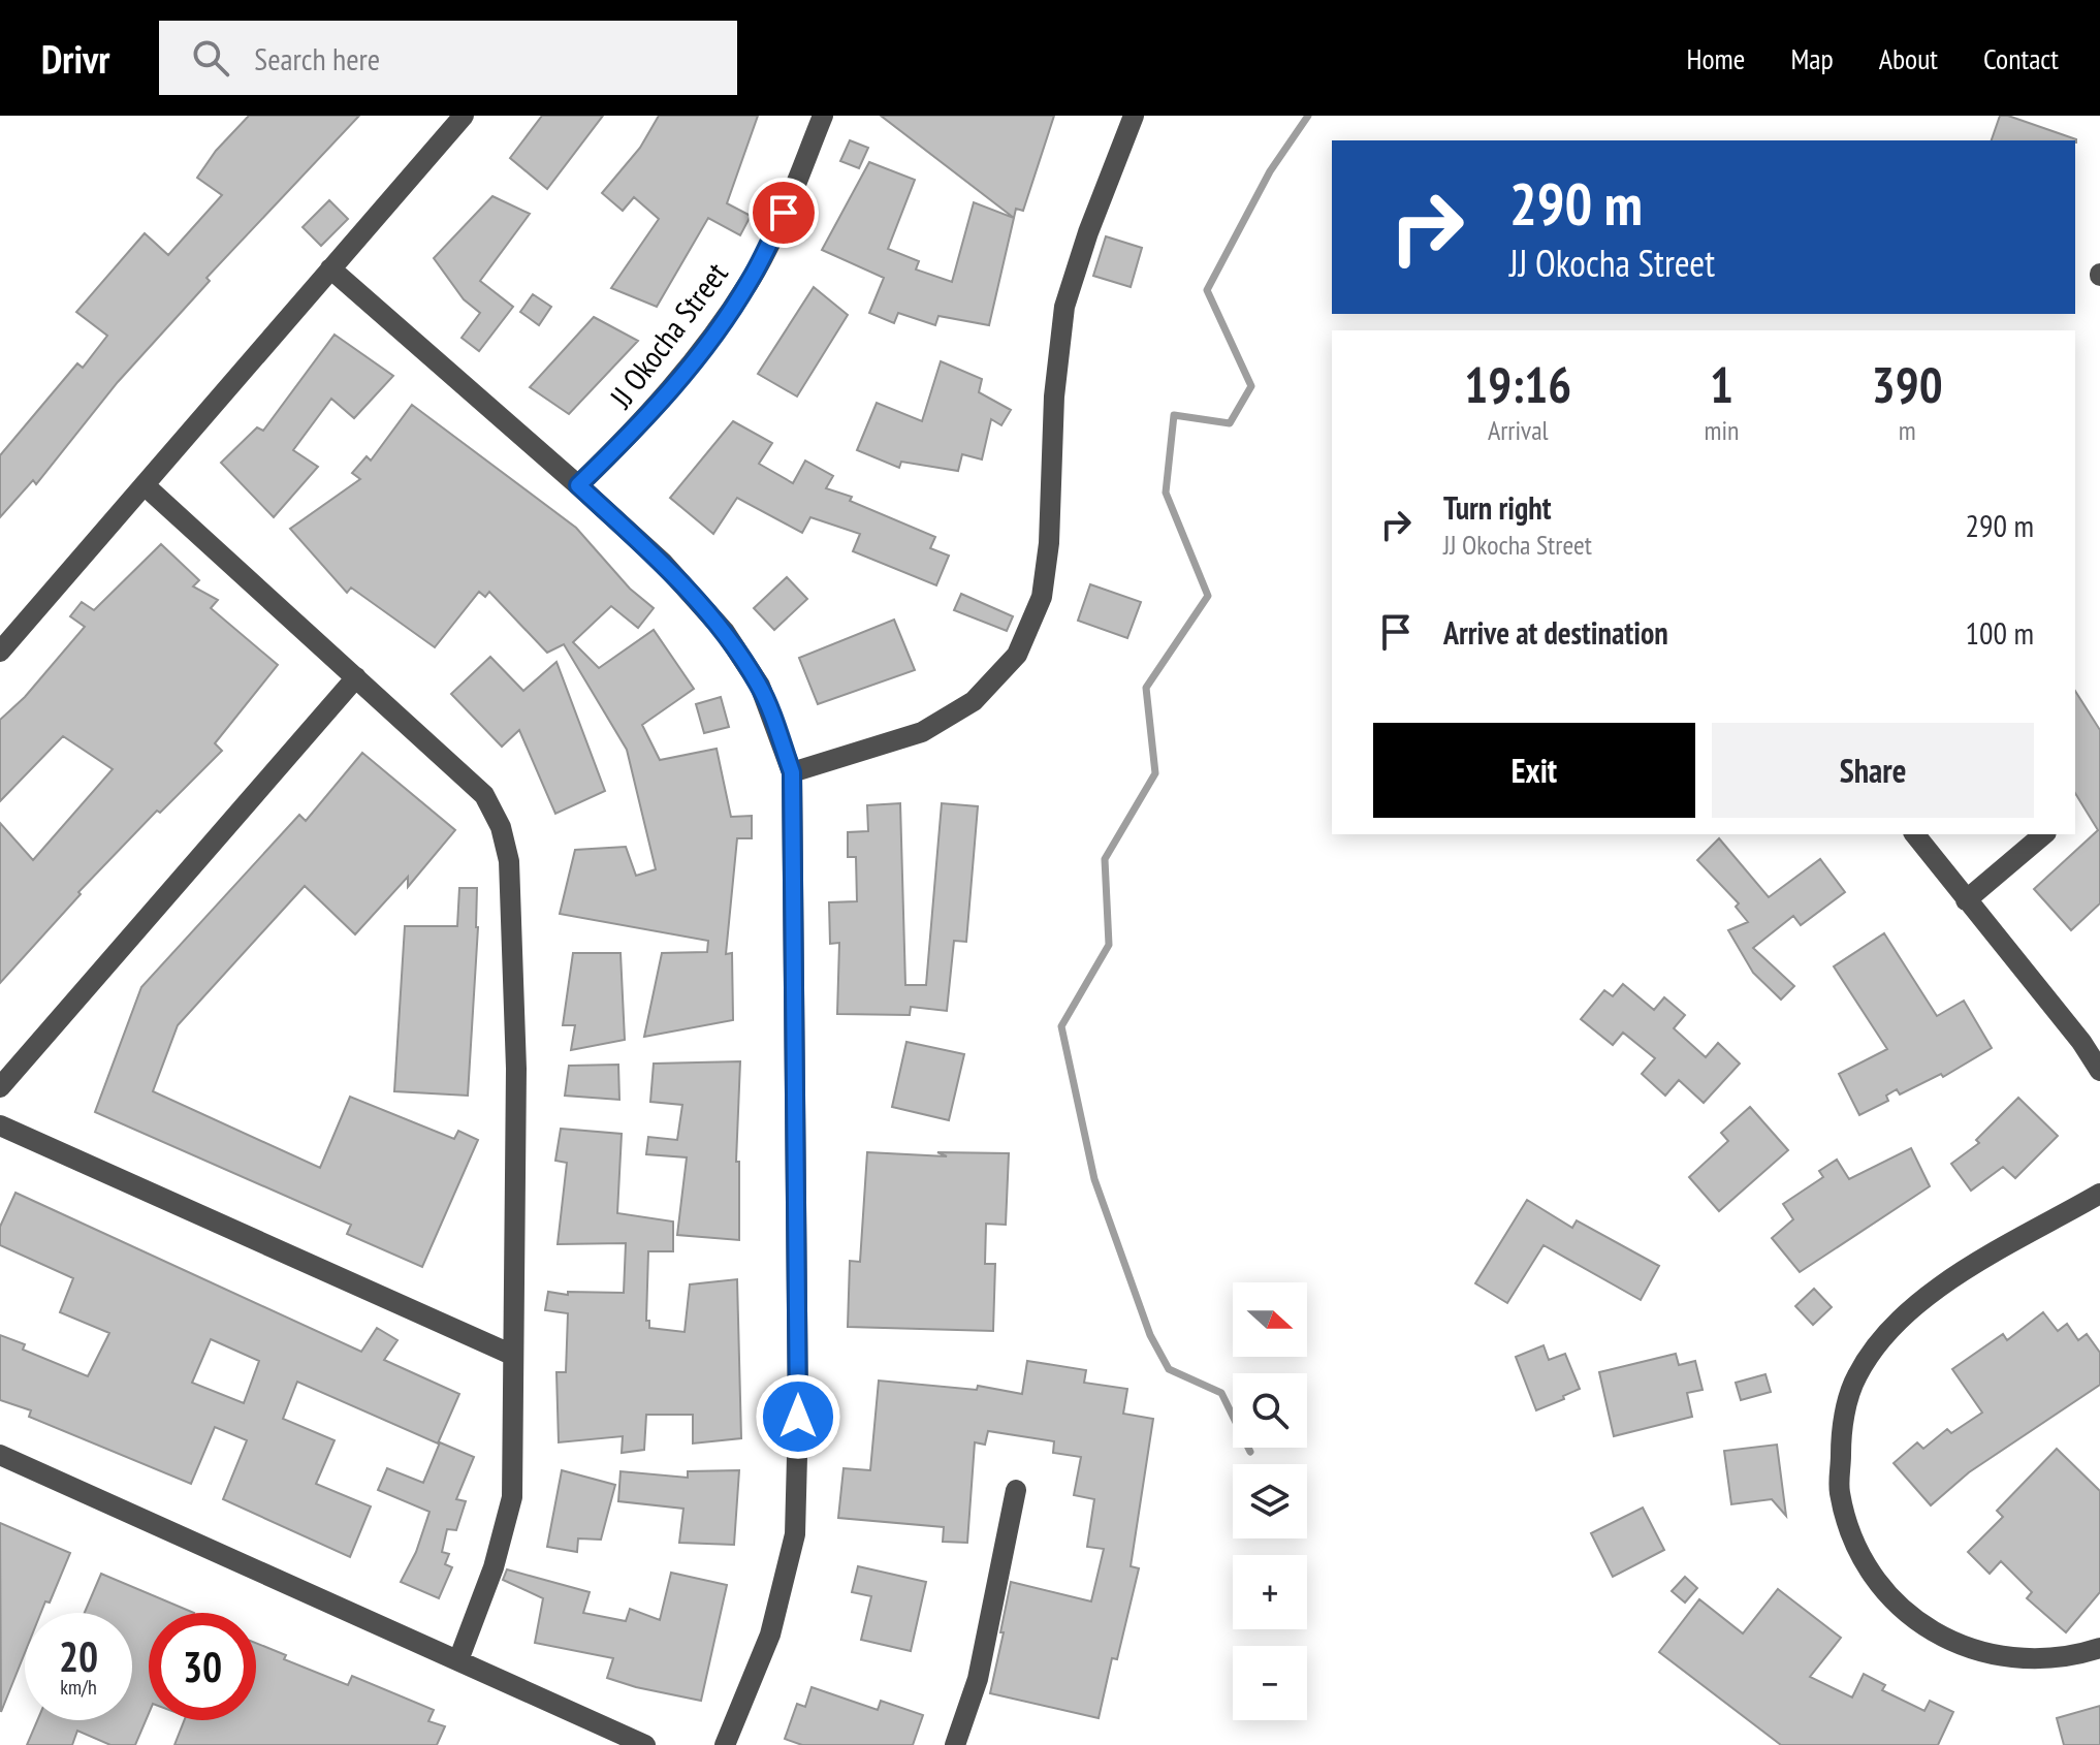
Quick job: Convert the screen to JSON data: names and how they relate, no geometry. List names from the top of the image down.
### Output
{
  "streets": {
    "street": ["JJ Okocha Street"]
  },
  "north": "right",
  "page": {
    "header": "Drivr",
    "search": "Search here",
    "nav": [
      "Home",
      "Map",
      "About",
      "Contact"
    ],
    "turn": ["290 m", "JJ Okocha Street"],
    "eta": [
      "19:16",
      "Arrival",
      "1",
      "min",
      "390",
      "m"
    ],
    "list": [
      {
        "name": "Turn right",
        "note": "JJ Okocha Street",
        "value": "290 m"
      },
      {
        "name": "Arrive at destination",
        "value": "100 m"
      }
    ],
    "buttons": ["Exit", "Share"],
    "map_buttons": ["+", "−"],
    "speed": "20 km/h",
    "limit": "30"
  }
}
